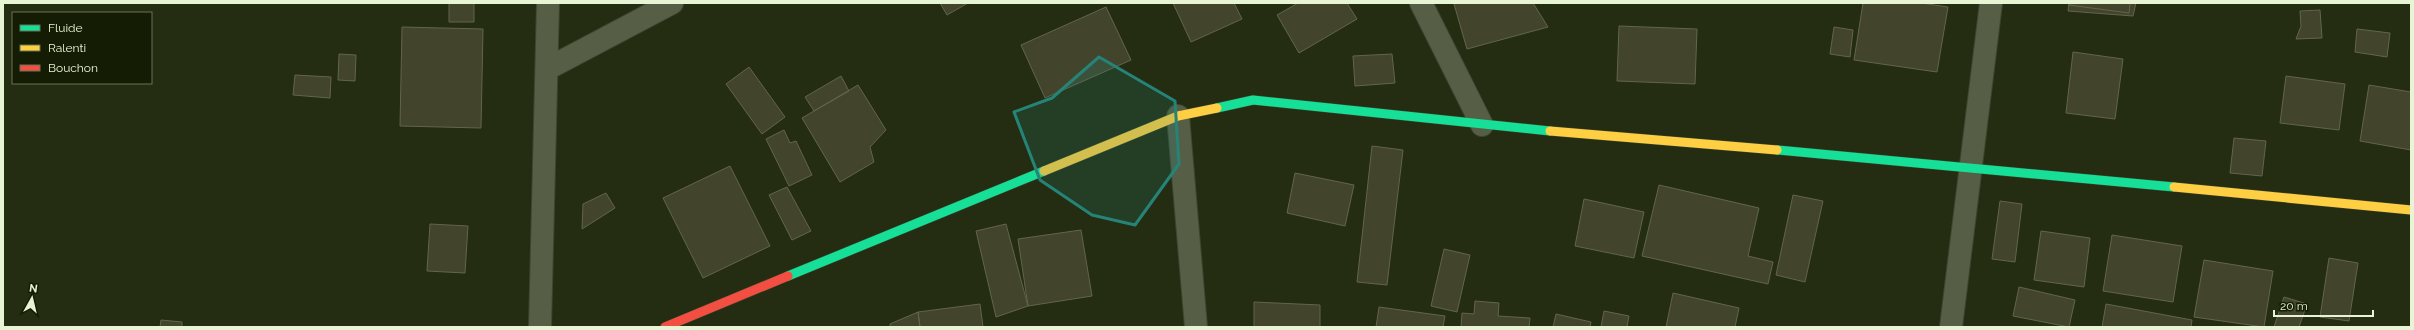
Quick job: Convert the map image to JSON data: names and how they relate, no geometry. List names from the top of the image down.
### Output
{
  "legend": ["Fluide", "Ralenti", "Bouchon"],
  "scale_bar": "20 m",
  "north": "top"
}
